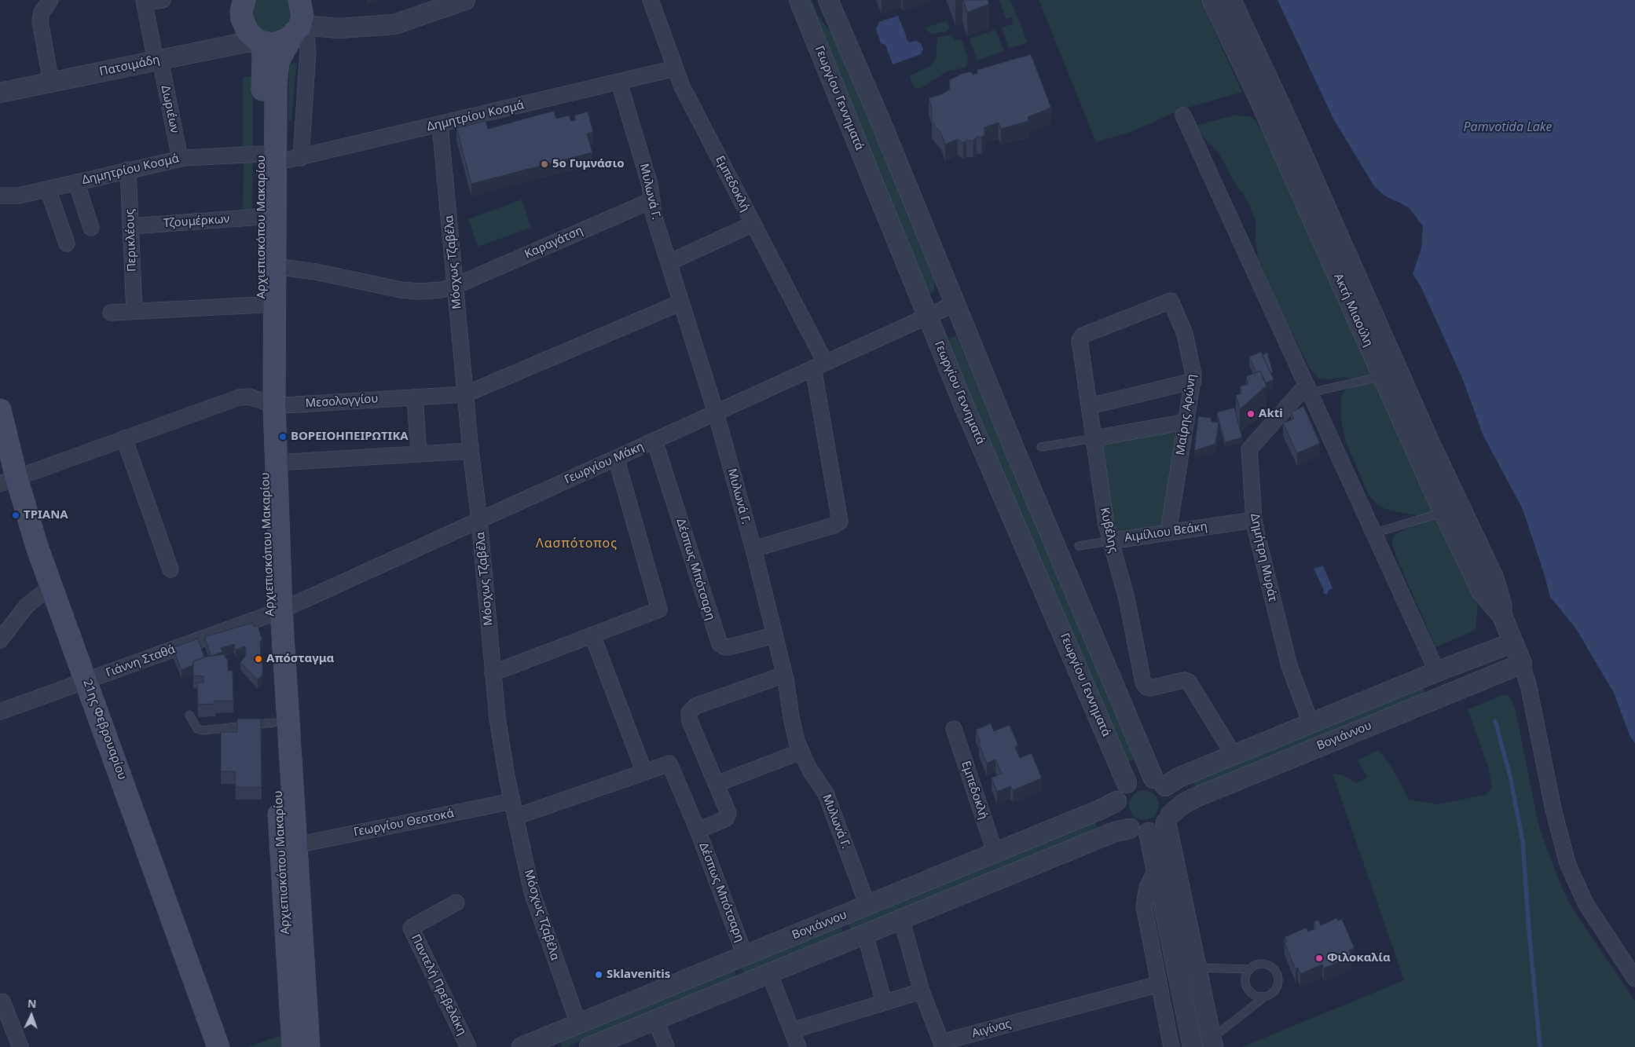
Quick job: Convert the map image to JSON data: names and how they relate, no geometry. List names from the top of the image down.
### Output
{
  "streets": {
    "main road": ["Αρχιεπισκόπου Μακαρίου", "21ης Φεβρουαρίου"],
    "street": [
      "Πατσιμάδη",
      "Γεωργίου Γεννηματά",
      "Δωριέων",
      "Δημητρίου Κοσμά",
      "Εμπεδοκλή",
      "Μυλωνά Γ.",
      "Τζουμέρκων",
      "Περικλέους",
      "Καραγάτση",
      "Μόσχως Τζαβέλα",
      "Ακτή Μιαούλη",
      "Μεσολογγίου",
      "Μαίρης Αρώνη",
      "Γεωργίου Μάκη",
      "Κυβέλης",
      "Αιμίλιου Βεάκη",
      "Δημήτρη Μυράτ",
      "Δέσπως Μπότσαρη",
      "Γιάννη Σταθά",
      "Βογιάννου",
      "Γεωργίου Θεοτοκά",
      "Παντελή Πρεβελάκη",
      "Αιγίνας"
    ]
  },
  "crossings": [
    ["Πατσιμάδη", "Δωριέων"],
    ["Πατσιμάδη", "Αρχιεπισκόπου Μακαρίου"],
    ["Γεωργίου Γεννηματά", "Γεωργίου Μάκη"],
    ["Γεωργίου Γεννηματά", "Βογιάννου"],
    ["Δωριέων", "Δημητρίου Κοσμά"],
    ["Δημητρίου Κοσμά", "Εμπεδοκλή"],
    ["Δημητρίου Κοσμά", "Μυλωνά Γ."],
    ["Δημητρίου Κοσμά", "Αρχιεπισκόπου Μακαρίου"],
    ["Δημητρίου Κοσμά", "Περικλέους"],
    ["Δημητρίου Κοσμά", "Μόσχως Τζαβέλα"],
    ["Εμπεδοκλή", "Μυλωνά Γ."],
    ["Εμπεδοκλή", "Γεωργίου Μάκη"],
    ["Εμπεδοκλή", "Βογιάννου"],
    ["Μυλωνά Γ.", "Καραγάτση"],
    ["Μυλωνά Γ.", "Μεσολογγίου"],
    ["Μυλωνά Γ.", "Γεωργίου Μάκη"],
    ["Μυλωνά Γ.", "Δέσπως Μπότσαρη"],
    ["Μυλωνά Γ.", "Βογιάννου"],
    ["Τζουμέρκων", "Αρχιεπισκόπου Μακαρίου"],
    ["Τζουμέρκων", "Περικλέους"],
    ["Αρχιεπισκόπου Μακαρίου", "Μεσολογγίου"],
    ["Αρχιεπισκόπου Μακαρίου", "Γεωργίου Μάκη"],
    ["Αρχιεπισκόπου Μακαρίου", "Γιάννη Σταθά"],
    ["Καραγάτση", "Μόσχως Τζαβέλα"],
    ["Μόσχως Τζαβέλα", "Μεσολογγίου"],
    ["Μόσχως Τζαβέλα", "Γεωργίου Μάκη"],
    ["Μόσχως Τζαβέλα", "Βογιάννου"],
    ["Μόσχως Τζαβέλα", "Γεωργίου Θεοτοκά"],
    ["Ακτή Μιαούλη", "Βογιάννου"],
    ["Μεσολογγίου", "21ης Φεβρουαρίου"],
    ["Μαίρης Αρώνη", "Κυβέλης"],
    ["Μαίρης Αρώνη", "Αιμίλιου Βεάκη"],
    ["Γεωργίου Μάκη", "Δέσπως Μπότσαρη"],
    ["Γεωργίου Μάκη", "Γιάννη Σταθά"],
    ["Κυβέλης", "Αιμίλιου Βεάκη"],
    ["Κυβέλης", "Βογιάννου"],
    ["Αιμίλιου Βεάκη", "Δημήτρη Μυράτ"],
    ["Δημήτρη Μυράτ", "Βογιάννου"],
    ["Δέσπως Μπότσαρη", "Βογιάννου"],
    ["Δέσπως Μπότσαρη", "Γεωργίου Θεοτοκά"],
    ["Γιάννη Σταθά", "21ης Φεβρουαρίου"]
  ],
  "districts": ["Λασπότοπος"],
  "water": ["Pamvotida Lake"],
  "places": [
    "5ο Γυμνάσιο",
    "Akti",
    "ΒΟΡΕΙΟΗΠΕΙΡΩΤΙΚΑ",
    "ΤΡΙΑΝΑ",
    "Απόσταγμα",
    "Φιλοκαλία",
    "Sklavenitis"
  ],
  "north": "top"
}
